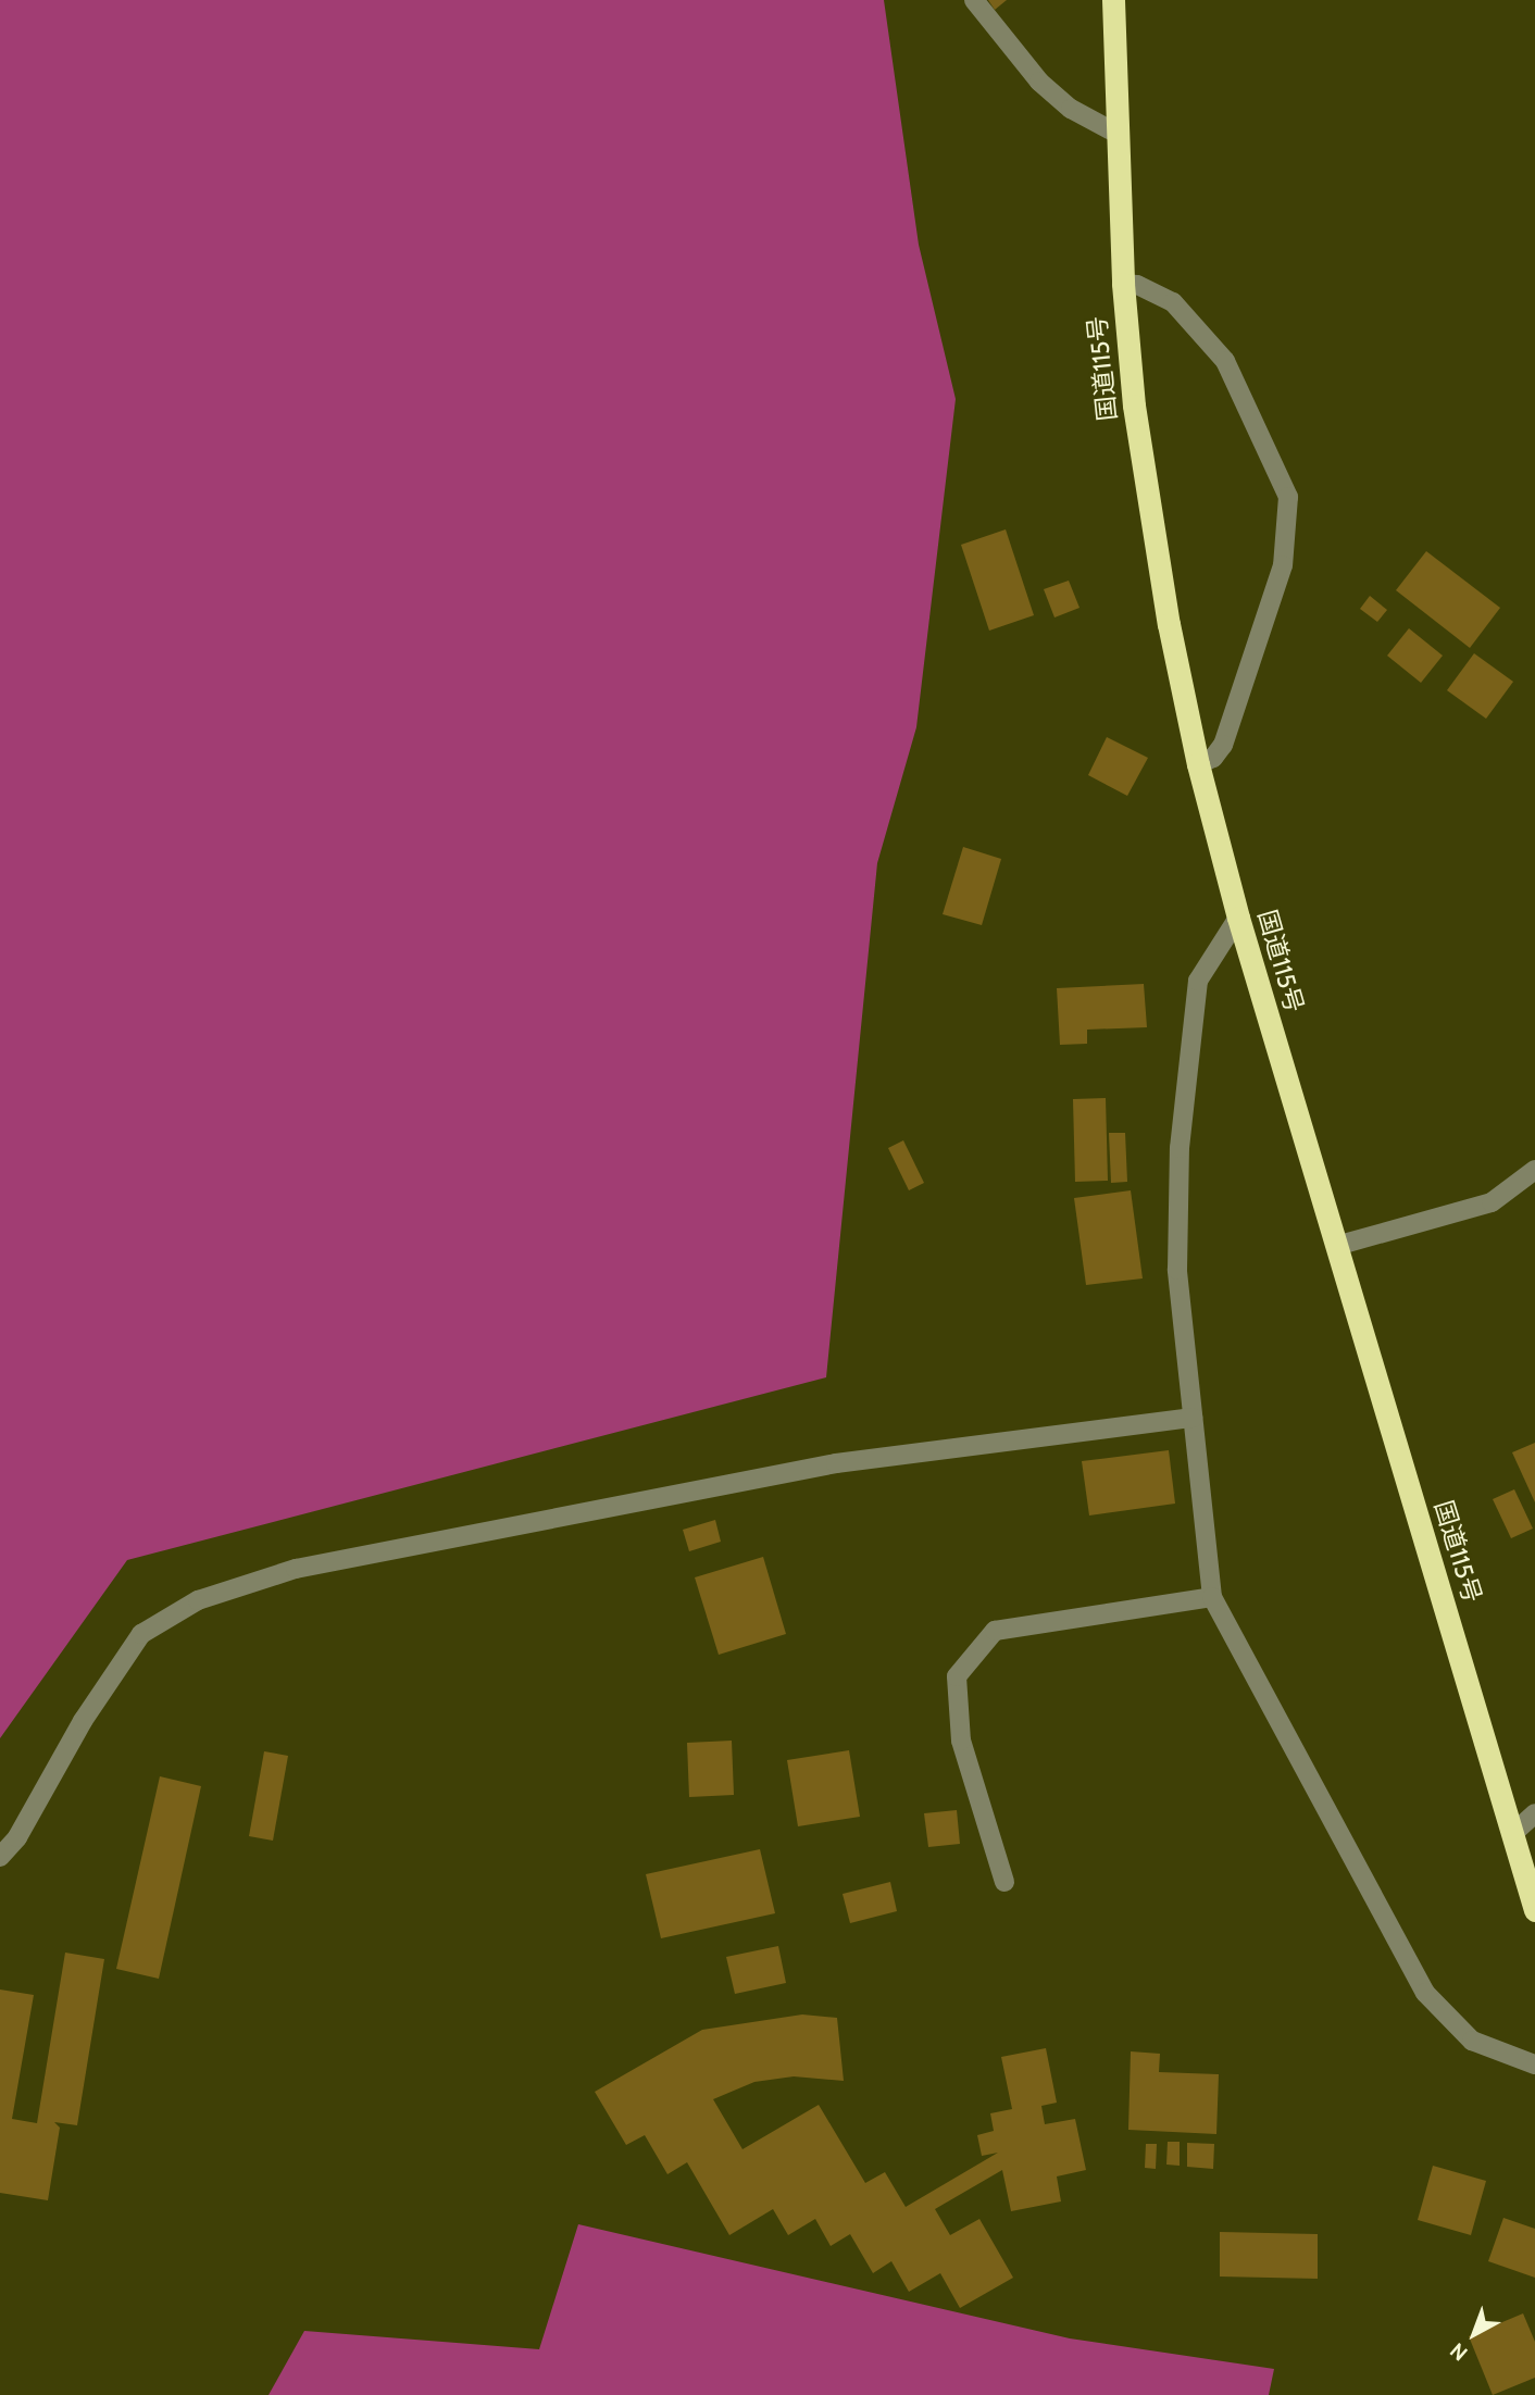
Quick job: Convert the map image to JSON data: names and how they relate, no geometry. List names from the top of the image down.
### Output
{
  "streets": {
    "highway": ["国道115号"]
  },
  "north": "bottom left"
}
